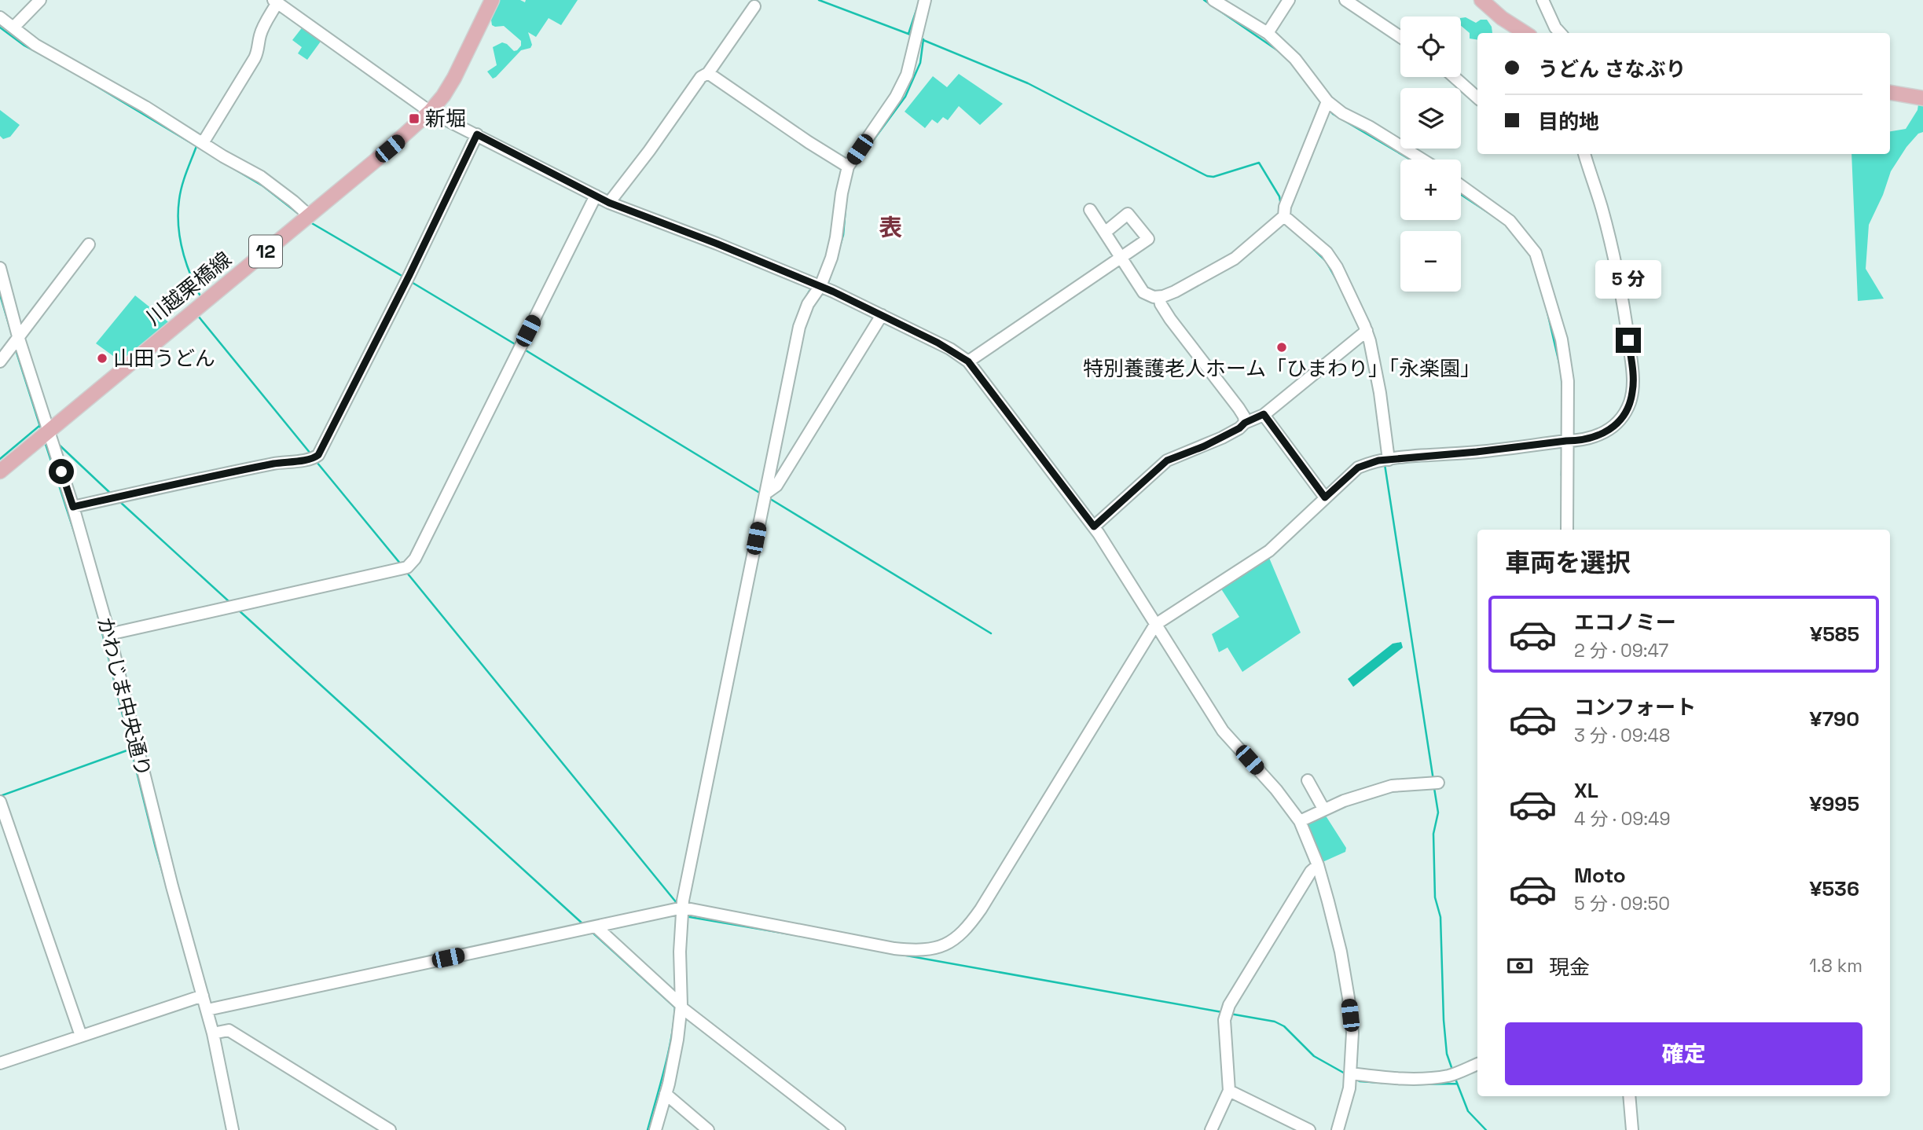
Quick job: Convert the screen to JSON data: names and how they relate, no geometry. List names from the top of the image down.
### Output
{
  "streets": {
    "main road": ["12", "川越栗橋線"],
    "street": ["かわじま中央通り"]
  },
  "crossings": [
    ["川越栗橋線", "かわじま中央通り"]
  ],
  "districts": ["表"],
  "places": {
    "transit": ["新堀"],
    "other": ["特別養護老人ホーム「ひまわり」「永楽園」", "山田うどん"]
  },
  "page": {
    "map_buttons": ["+", "−"],
    "banner": ["うどん さなぶり", "目的地"],
    "bubble": "5 分",
    "heading": "車両を選択",
    "list": [
      {
        "name": "エコノミー",
        "note": "2 分 · 09:47",
        "value": "¥585"
      },
      {
        "name": "コンフォート",
        "note": "3 分 · 09:48",
        "value": "¥790"
      },
      {
        "name": "XL",
        "note": "4 分 · 09:49",
        "value": "¥995"
      },
      {
        "name": "Moto",
        "note": "5 分 · 09:50",
        "value": "¥536"
      }
    ],
    "pay": ["現金", "1.8 km"],
    "buttons": "確定"
  }
}
